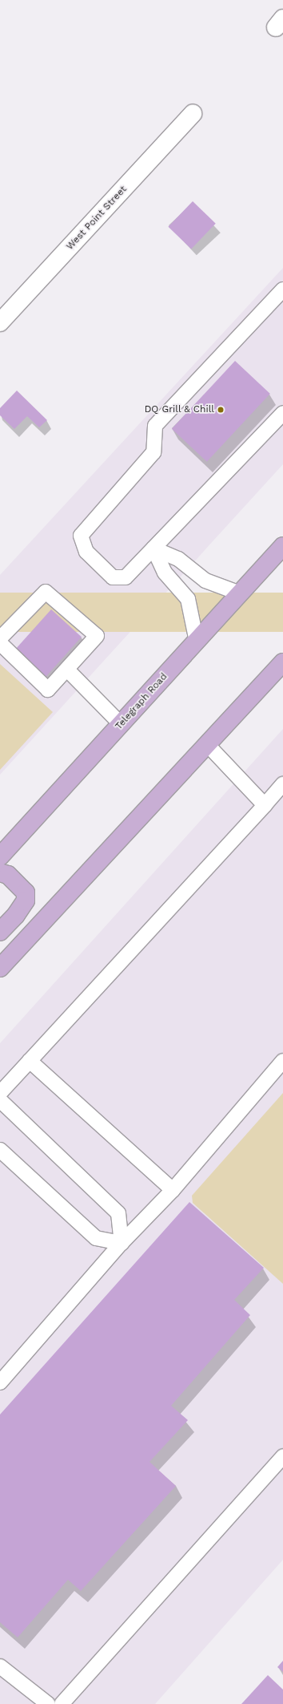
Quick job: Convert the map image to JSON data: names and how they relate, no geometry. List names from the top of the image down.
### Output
{
  "streets": {
    "main road": ["Telegraph Road"],
    "street": ["West Point Street"]
  },
  "places": ["DQ Grill & Chill"]
}
